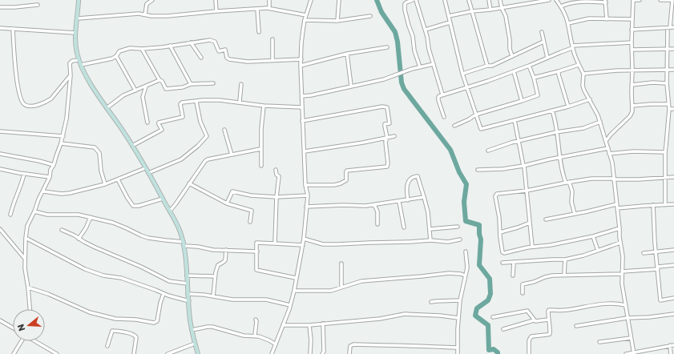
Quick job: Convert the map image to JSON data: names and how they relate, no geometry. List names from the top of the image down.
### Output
{
  "north": "left"
}
